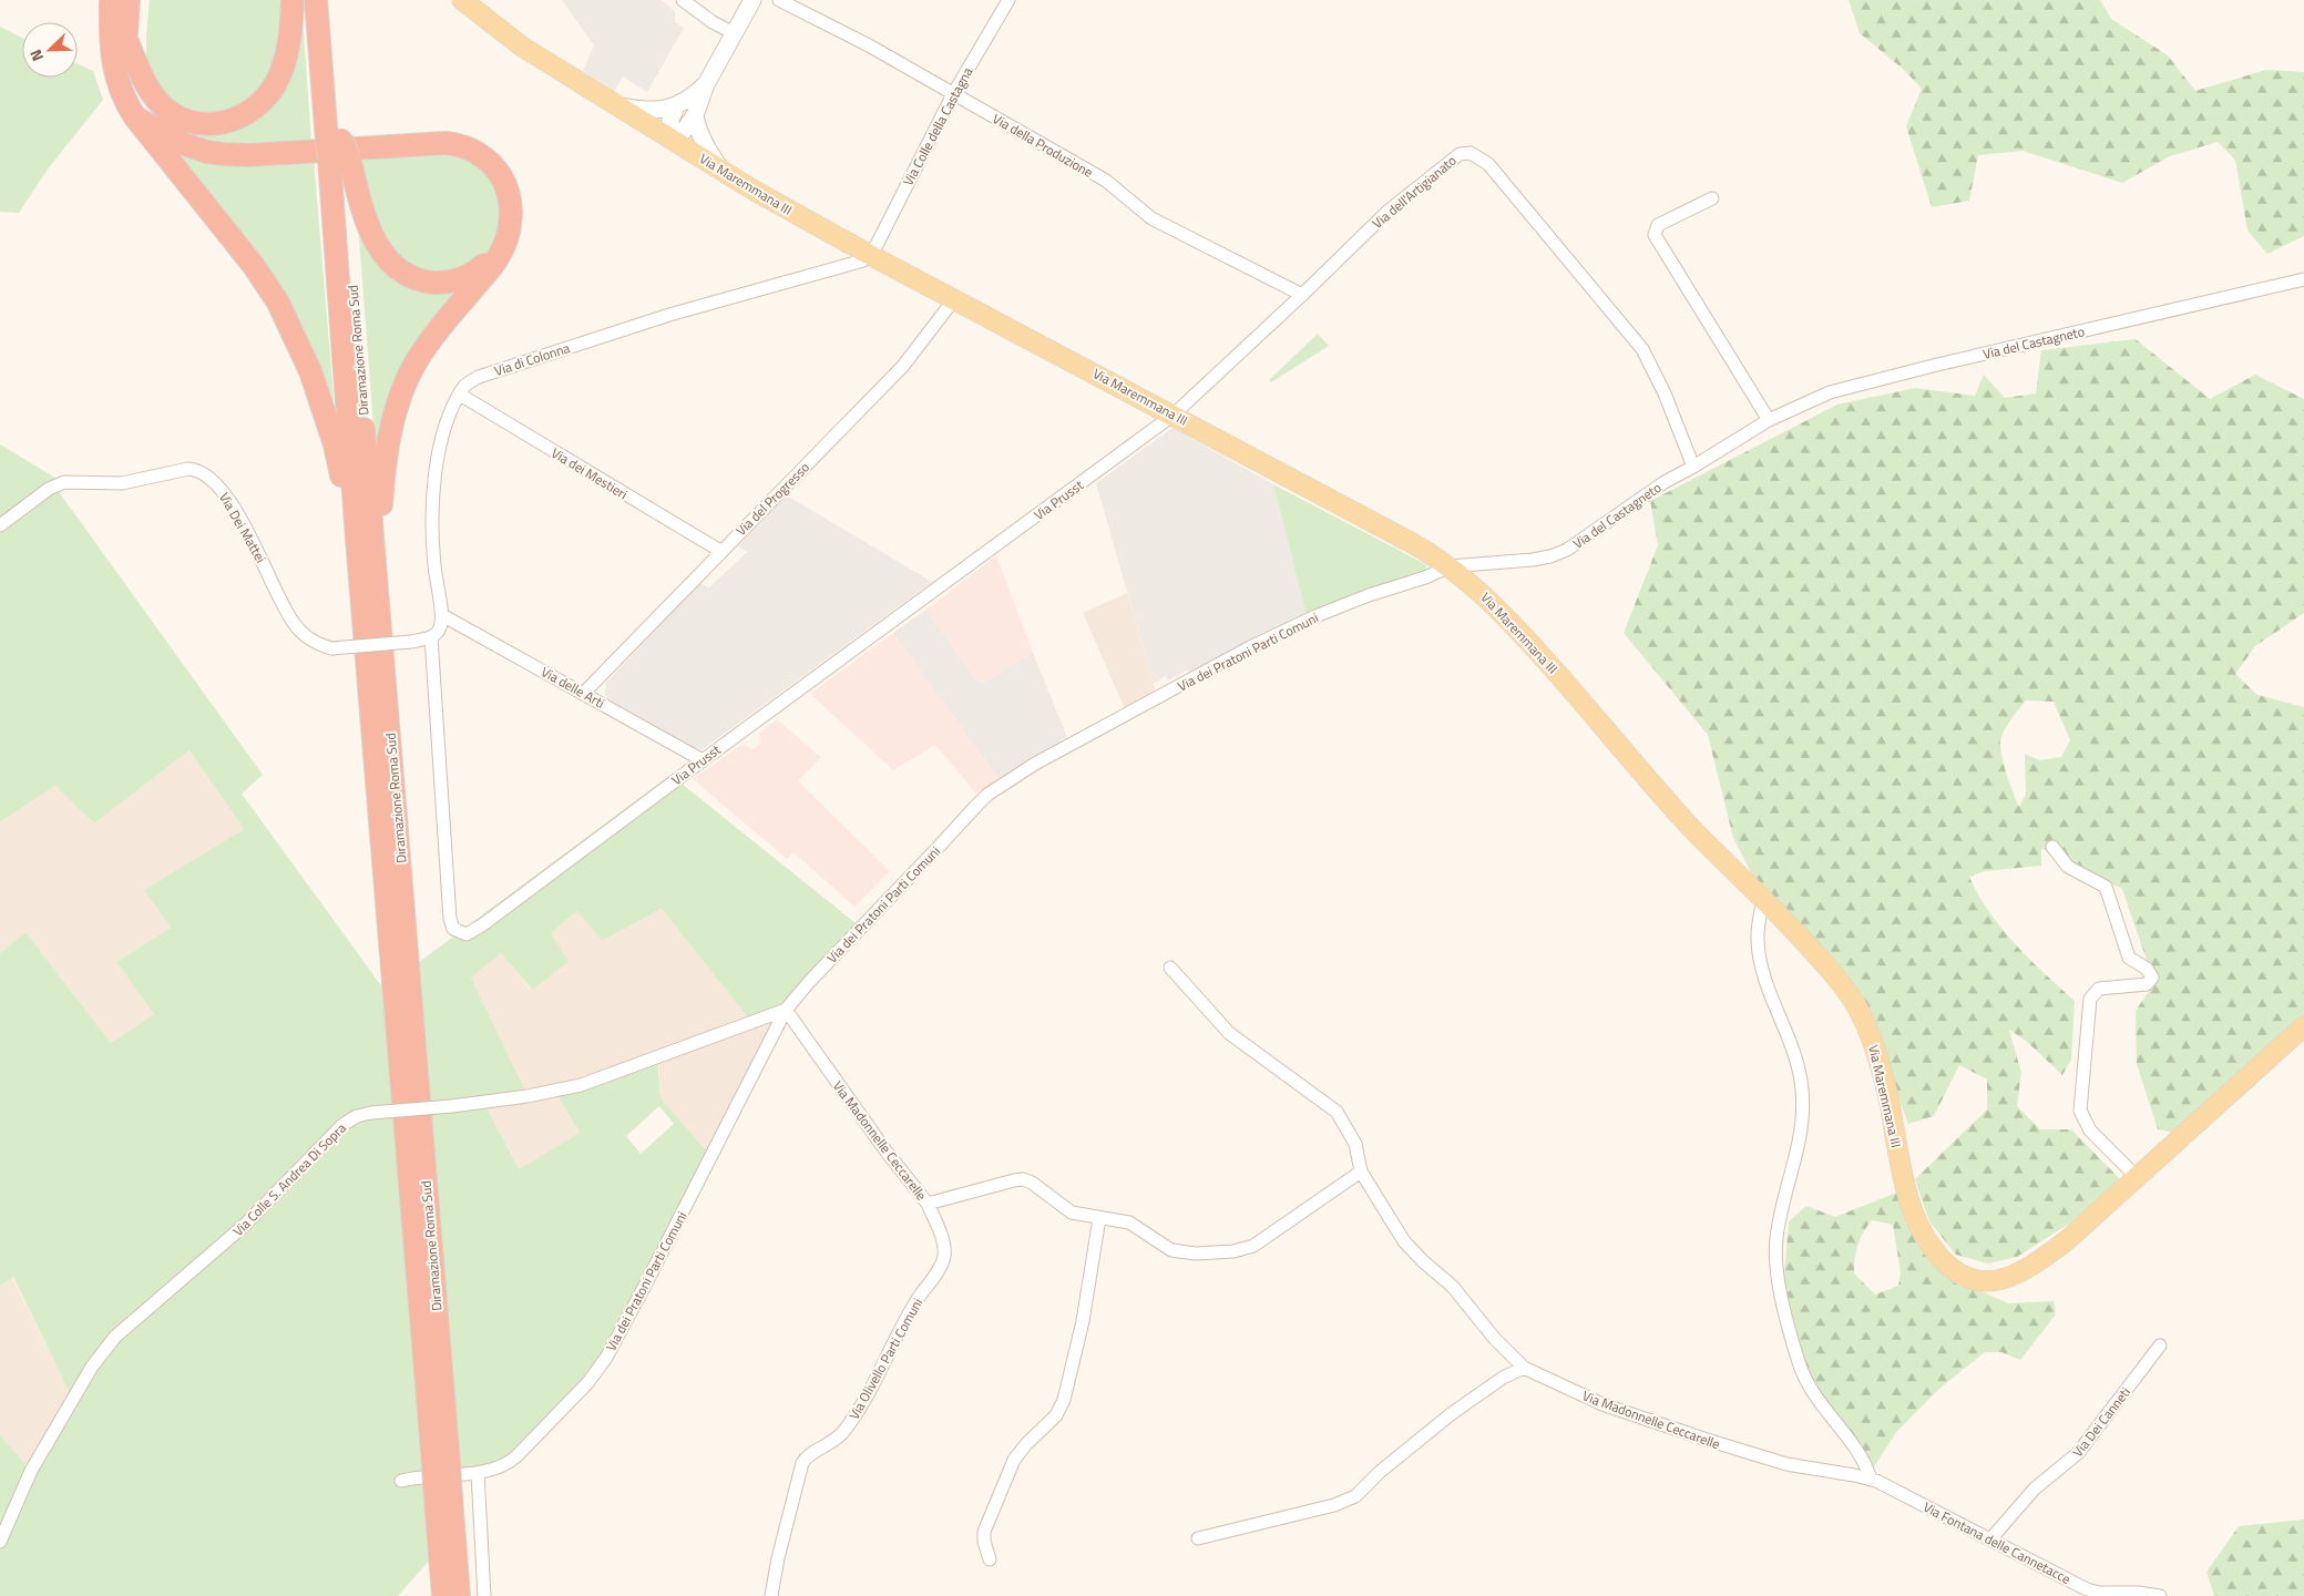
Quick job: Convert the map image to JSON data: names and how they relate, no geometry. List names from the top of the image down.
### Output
{
  "streets": {
    "highway": ["Diramazione Roma Sud"],
    "main road": ["Via Maremmana III"],
    "street": [
      "Via Colle della Castagna",
      "Via della Produzione",
      "Via dell'Artigianato",
      "Via del Castagneto",
      "Via di Colonna",
      "Via dei Mestieri",
      "Via del Progresso",
      "Via Prusst",
      "Via Dei Mattei",
      "Via dei Pratoni Parti Comuni",
      "Via delle Arti",
      "Via Madonnelle Ceccarelle",
      "Via Colle S. Andrea Di Sopra",
      "Via Olivello Parti Comuni",
      "Via Dei Canneti",
      "Via Fontana delle Cannetacce"
    ]
  },
  "crossings": [
    ["Via Colle della Castagna", "Via della Produzione"],
    ["Via Colle della Castagna", "Via Maremmana III"],
    ["Via Colle della Castagna", "Via di Colonna"],
    ["Via della Produzione", "Via dell'Artigianato"],
    ["Via Maremmana III", "Via dell'Artigianato"],
    ["Via Maremmana III", "Via del Castagneto"],
    ["Via Maremmana III", "Via di Colonna"],
    ["Via Maremmana III", "Via del Progresso"],
    ["Via Maremmana III", "Via Prusst"],
    ["Via Maremmana III", "Via dei Pratoni Parti Comuni"],
    ["Via dell'Artigianato", "Via del Castagneto"],
    ["Via dell'Artigianato", "Via Prusst"],
    ["Via del Castagneto", "Via dei Pratoni Parti Comuni"],
    ["Via di Colonna", "Via dei Mestieri"],
    ["Via di Colonna", "Via delle Arti"],
    ["Via dei Mestieri", "Via del Progresso"],
    ["Via del Progresso", "Via delle Arti"],
    ["Via Prusst", "Via Dei Mattei"],
    ["Via Prusst", "Via delle Arti"],
    ["Via dei Pratoni Parti Comuni", "Via Madonnelle Ceccarelle"],
    ["Via dei Pratoni Parti Comuni", "Via Colle S. Andrea Di Sopra"],
    ["Via Madonnelle Ceccarelle", "Via Colle S. Andrea Di Sopra"],
    ["Via Madonnelle Ceccarelle", "Via Olivello Parti Comuni"],
    ["Via Madonnelle Ceccarelle", "Via Fontana delle Cannetacce"],
    ["Via Dei Canneti", "Via Fontana delle Cannetacce"]
  ],
  "north": "bottom left"
}
